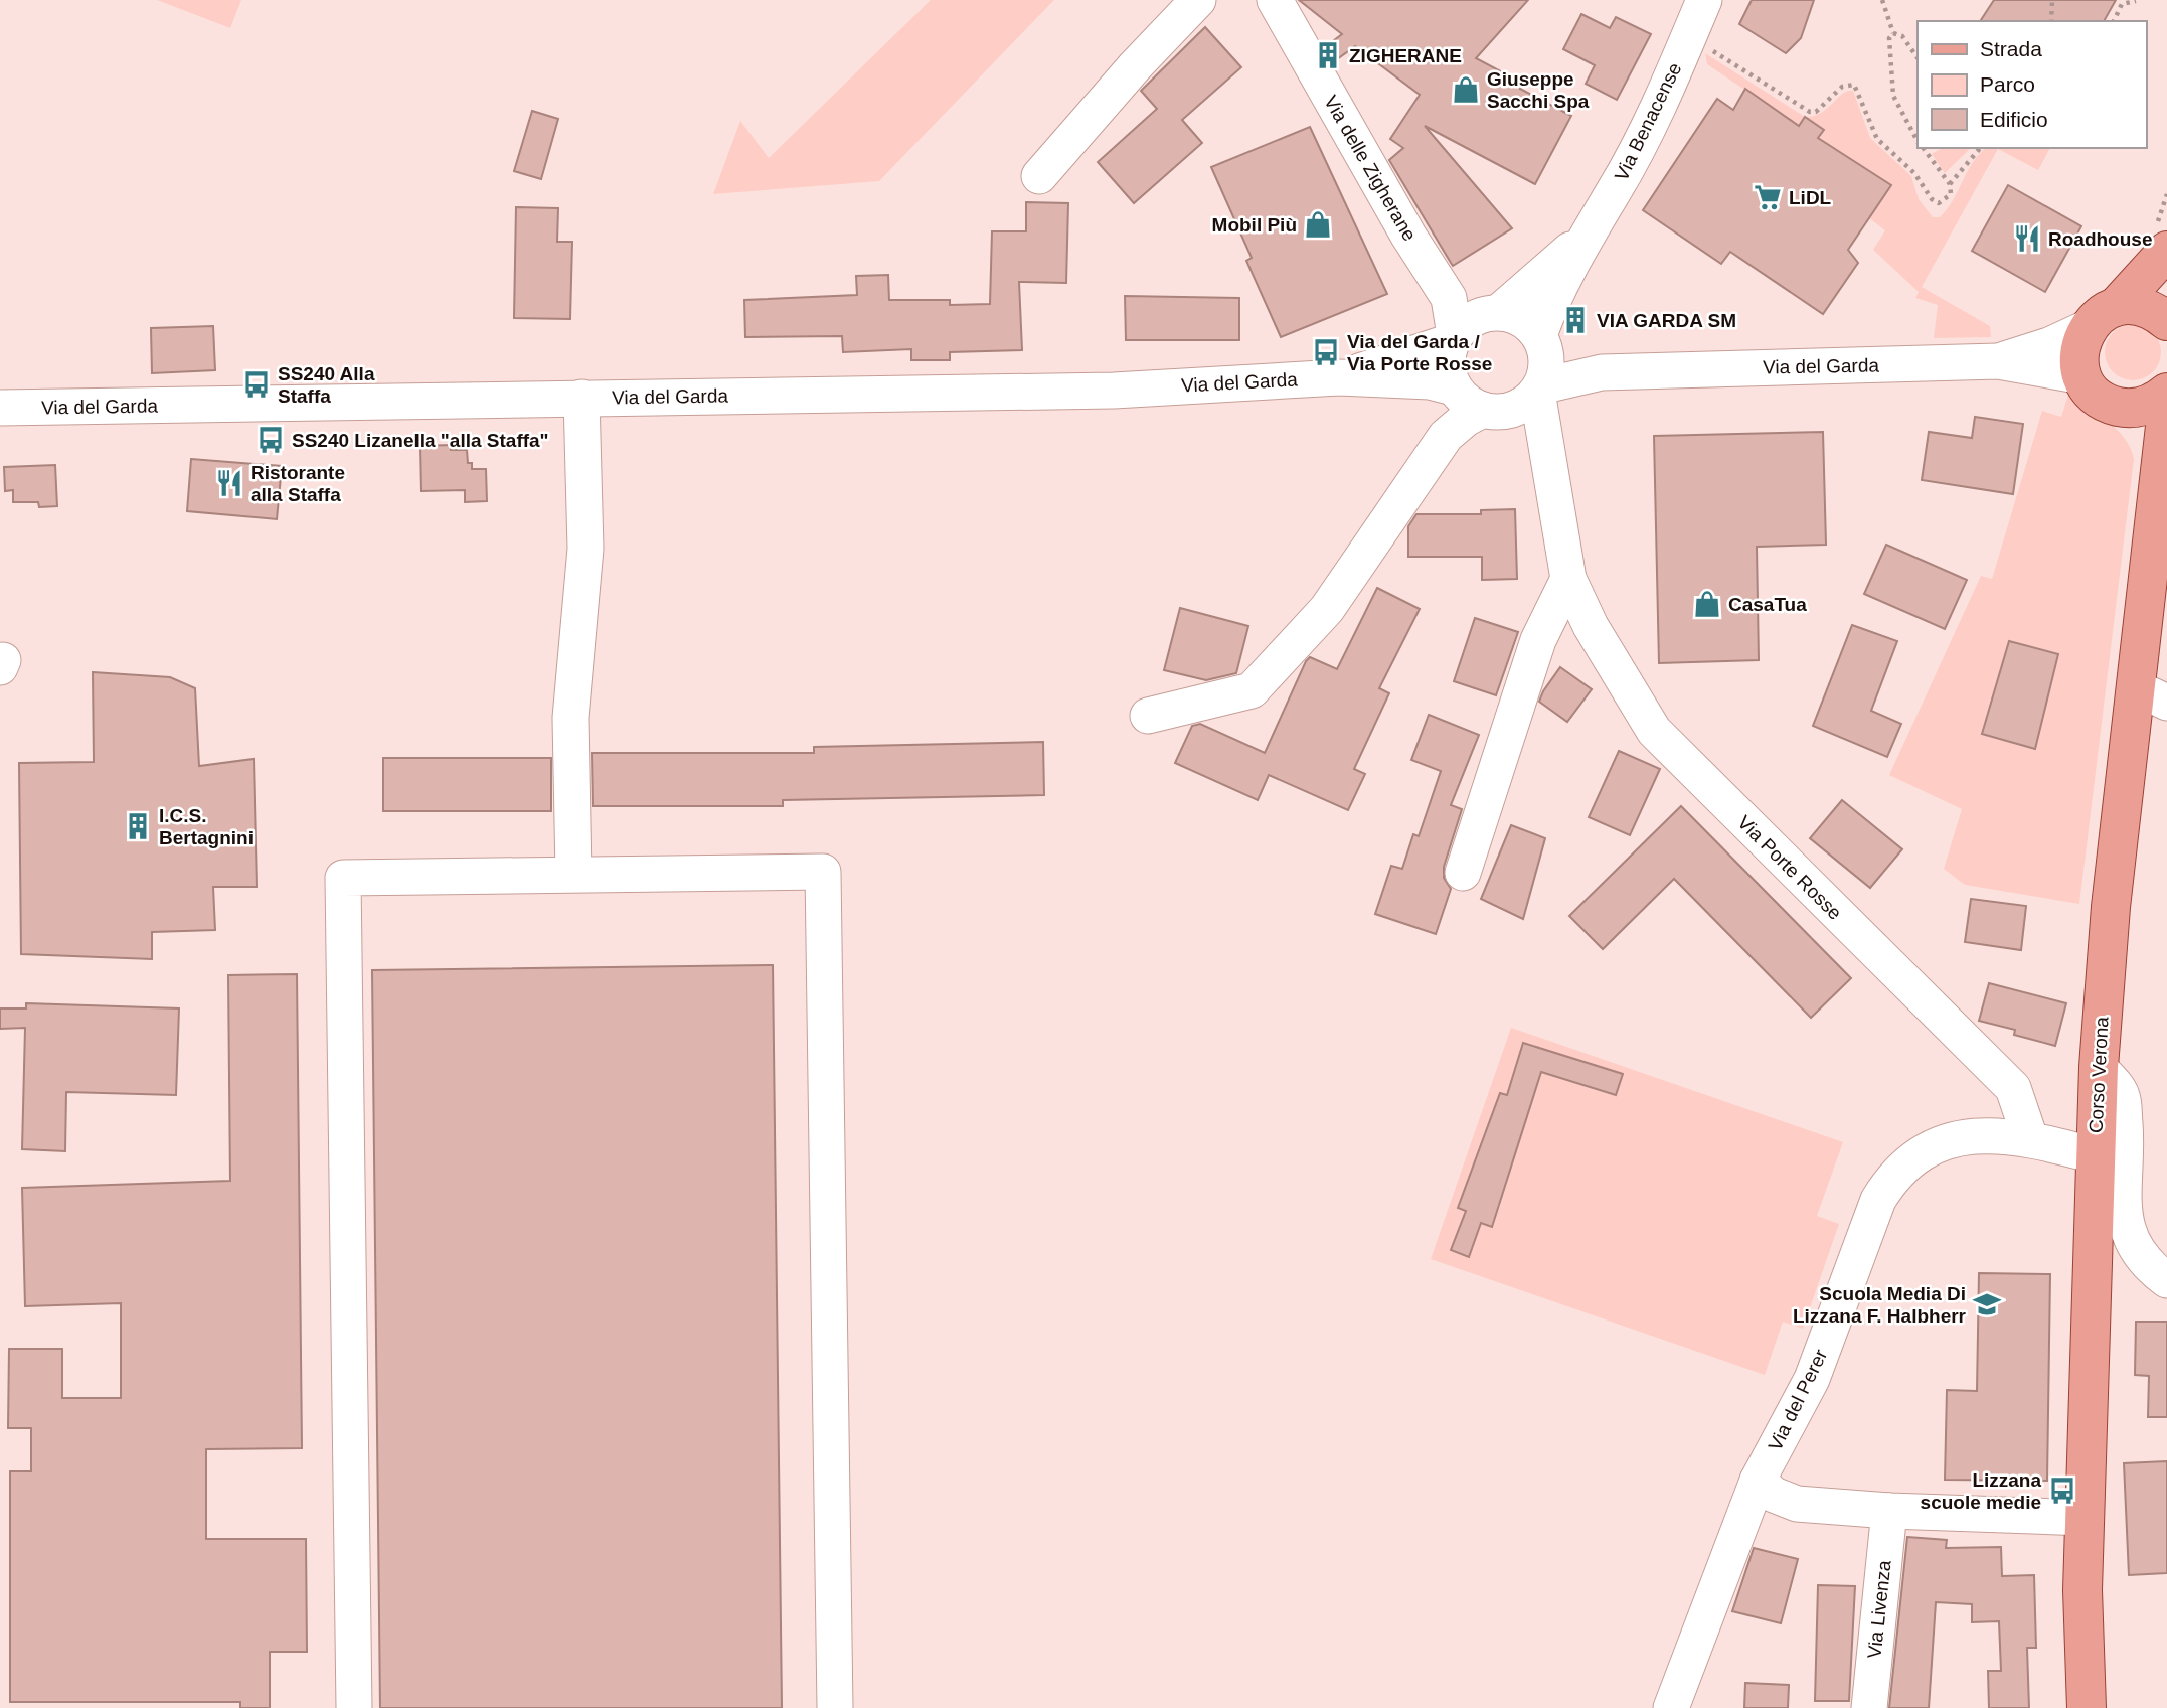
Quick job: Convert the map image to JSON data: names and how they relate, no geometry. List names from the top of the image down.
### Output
{
  "streets": {
    "main road": ["Corso Verona"],
    "street": [
      "Via Benacense",
      "Via delle Zigherane",
      "Via del Garda",
      "Via Porte Rosse",
      "Via del Perer",
      "Via Livenza"
    ]
  },
  "crossings": [
    ["Via delle Zigherane", "Via del Garda"],
    ["Via delle Zigherane", "Via Porte Rosse"],
    ["Via del Garda", "Via Porte Rosse"],
    ["Via Porte Rosse", "Via del Perer"],
    ["Corso Verona", "Via del Perer"]
  ],
  "places": {
    "building": ["ZIGHERANE", "VIA GARDA SM", "I.C.S. Bertagnini"],
    "shop": ["Giuseppe Sacchi Spa", "Mobil Più", "CasaTua"],
    "supermarket": ["LiDL"],
    "restaurant": ["Roadhouse", "Ristorante alla Staffa"],
    "bus stop": [
      "Via del Garda / Via Porte Rosse",
      "SS240 Alla Staffa",
      "SS240 Lizanella \"alla Staffa\"",
      "Lizzana scuole medie"
    ],
    "school or university": ["Scuola Media Di Lizzana F. Halbherr"]
  },
  "legend": ["Strada", "Parco", "Edificio"]
}
